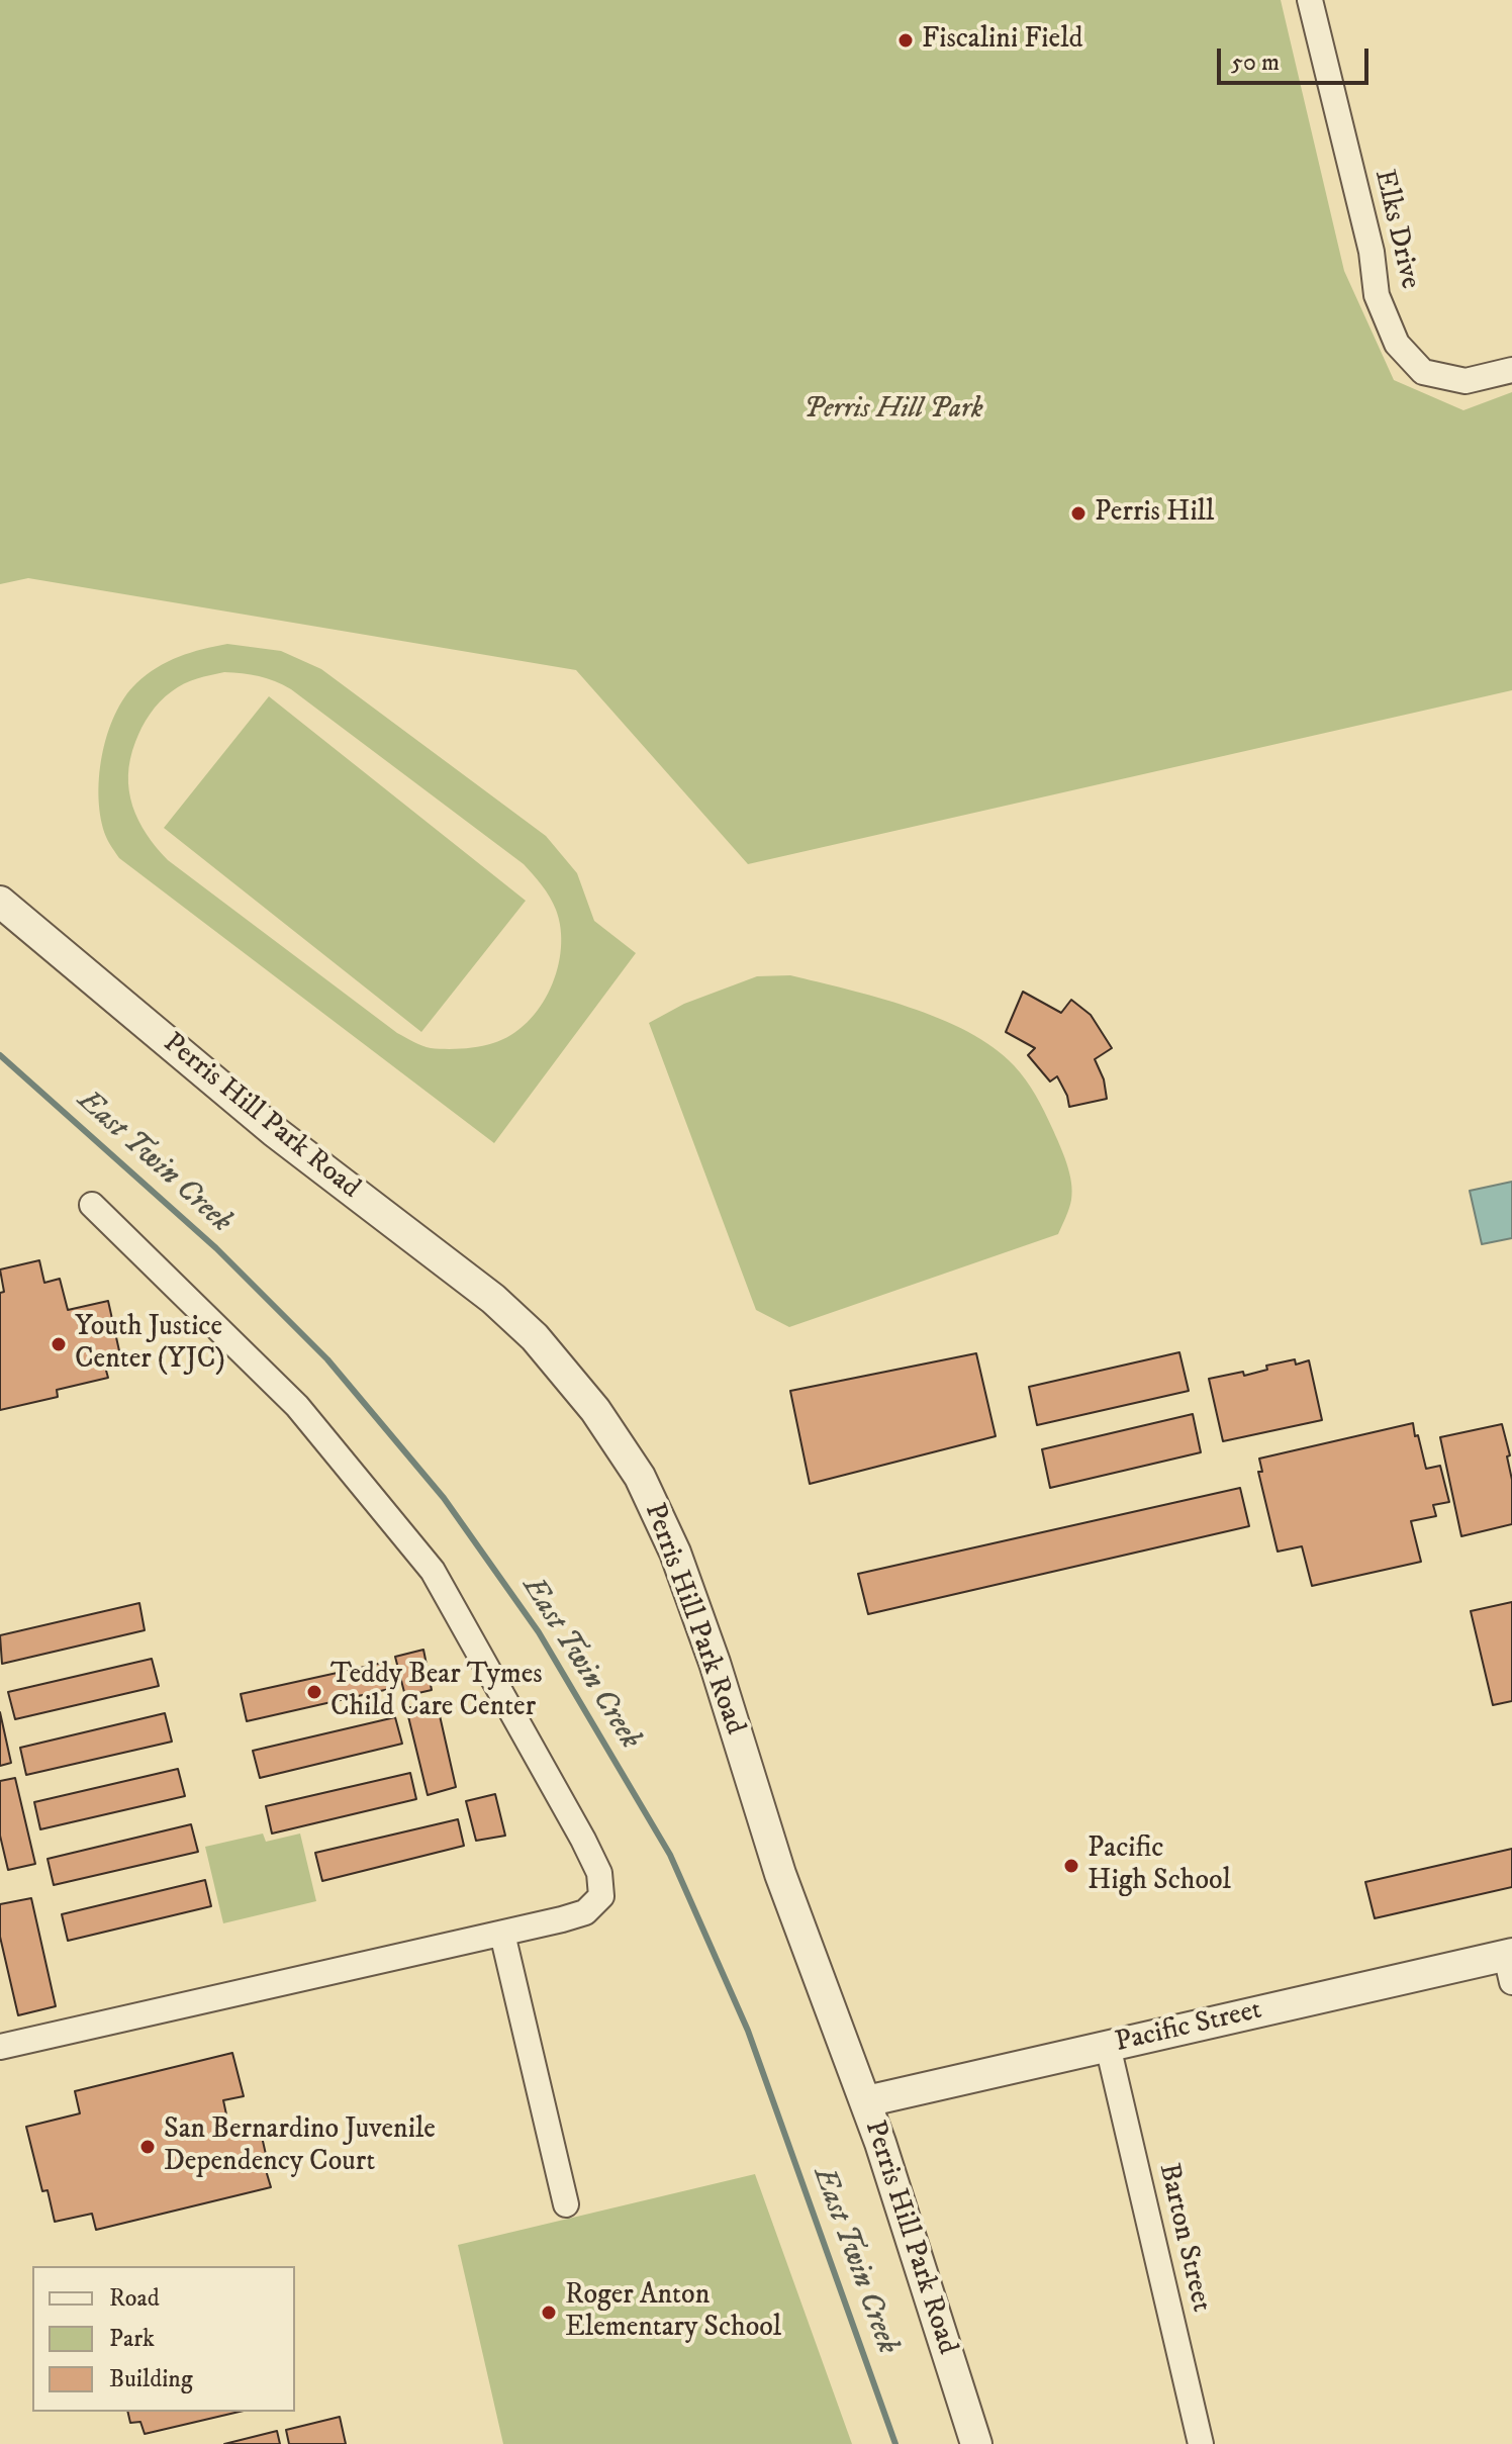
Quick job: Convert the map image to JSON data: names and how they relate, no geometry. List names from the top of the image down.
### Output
{
  "streets": {
    "street": [
      "Elks Drive",
      "Perris Hill Park Road",
      "Pacific Street",
      "Barton Street"
    ]
  },
  "crossings": [
    ["Perris Hill Park Road", "Pacific Street"],
    ["Pacific Street", "Barton Street"]
  ],
  "water": ["East Twin Creek"],
  "parks": ["Perris Hill Park"],
  "places": [
    "Fiscalini Field",
    "Perris Hill",
    "Youth Justice Center (YJC)",
    "Teddy Bear Tymes Child Care Center",
    "Pacific High School",
    "San Bernardino Juvenile Dependency Court",
    "Roger Anton Elementary School"
  ],
  "legend": ["Road", "Park", "Building"],
  "scale_bar": "50 m"
}
